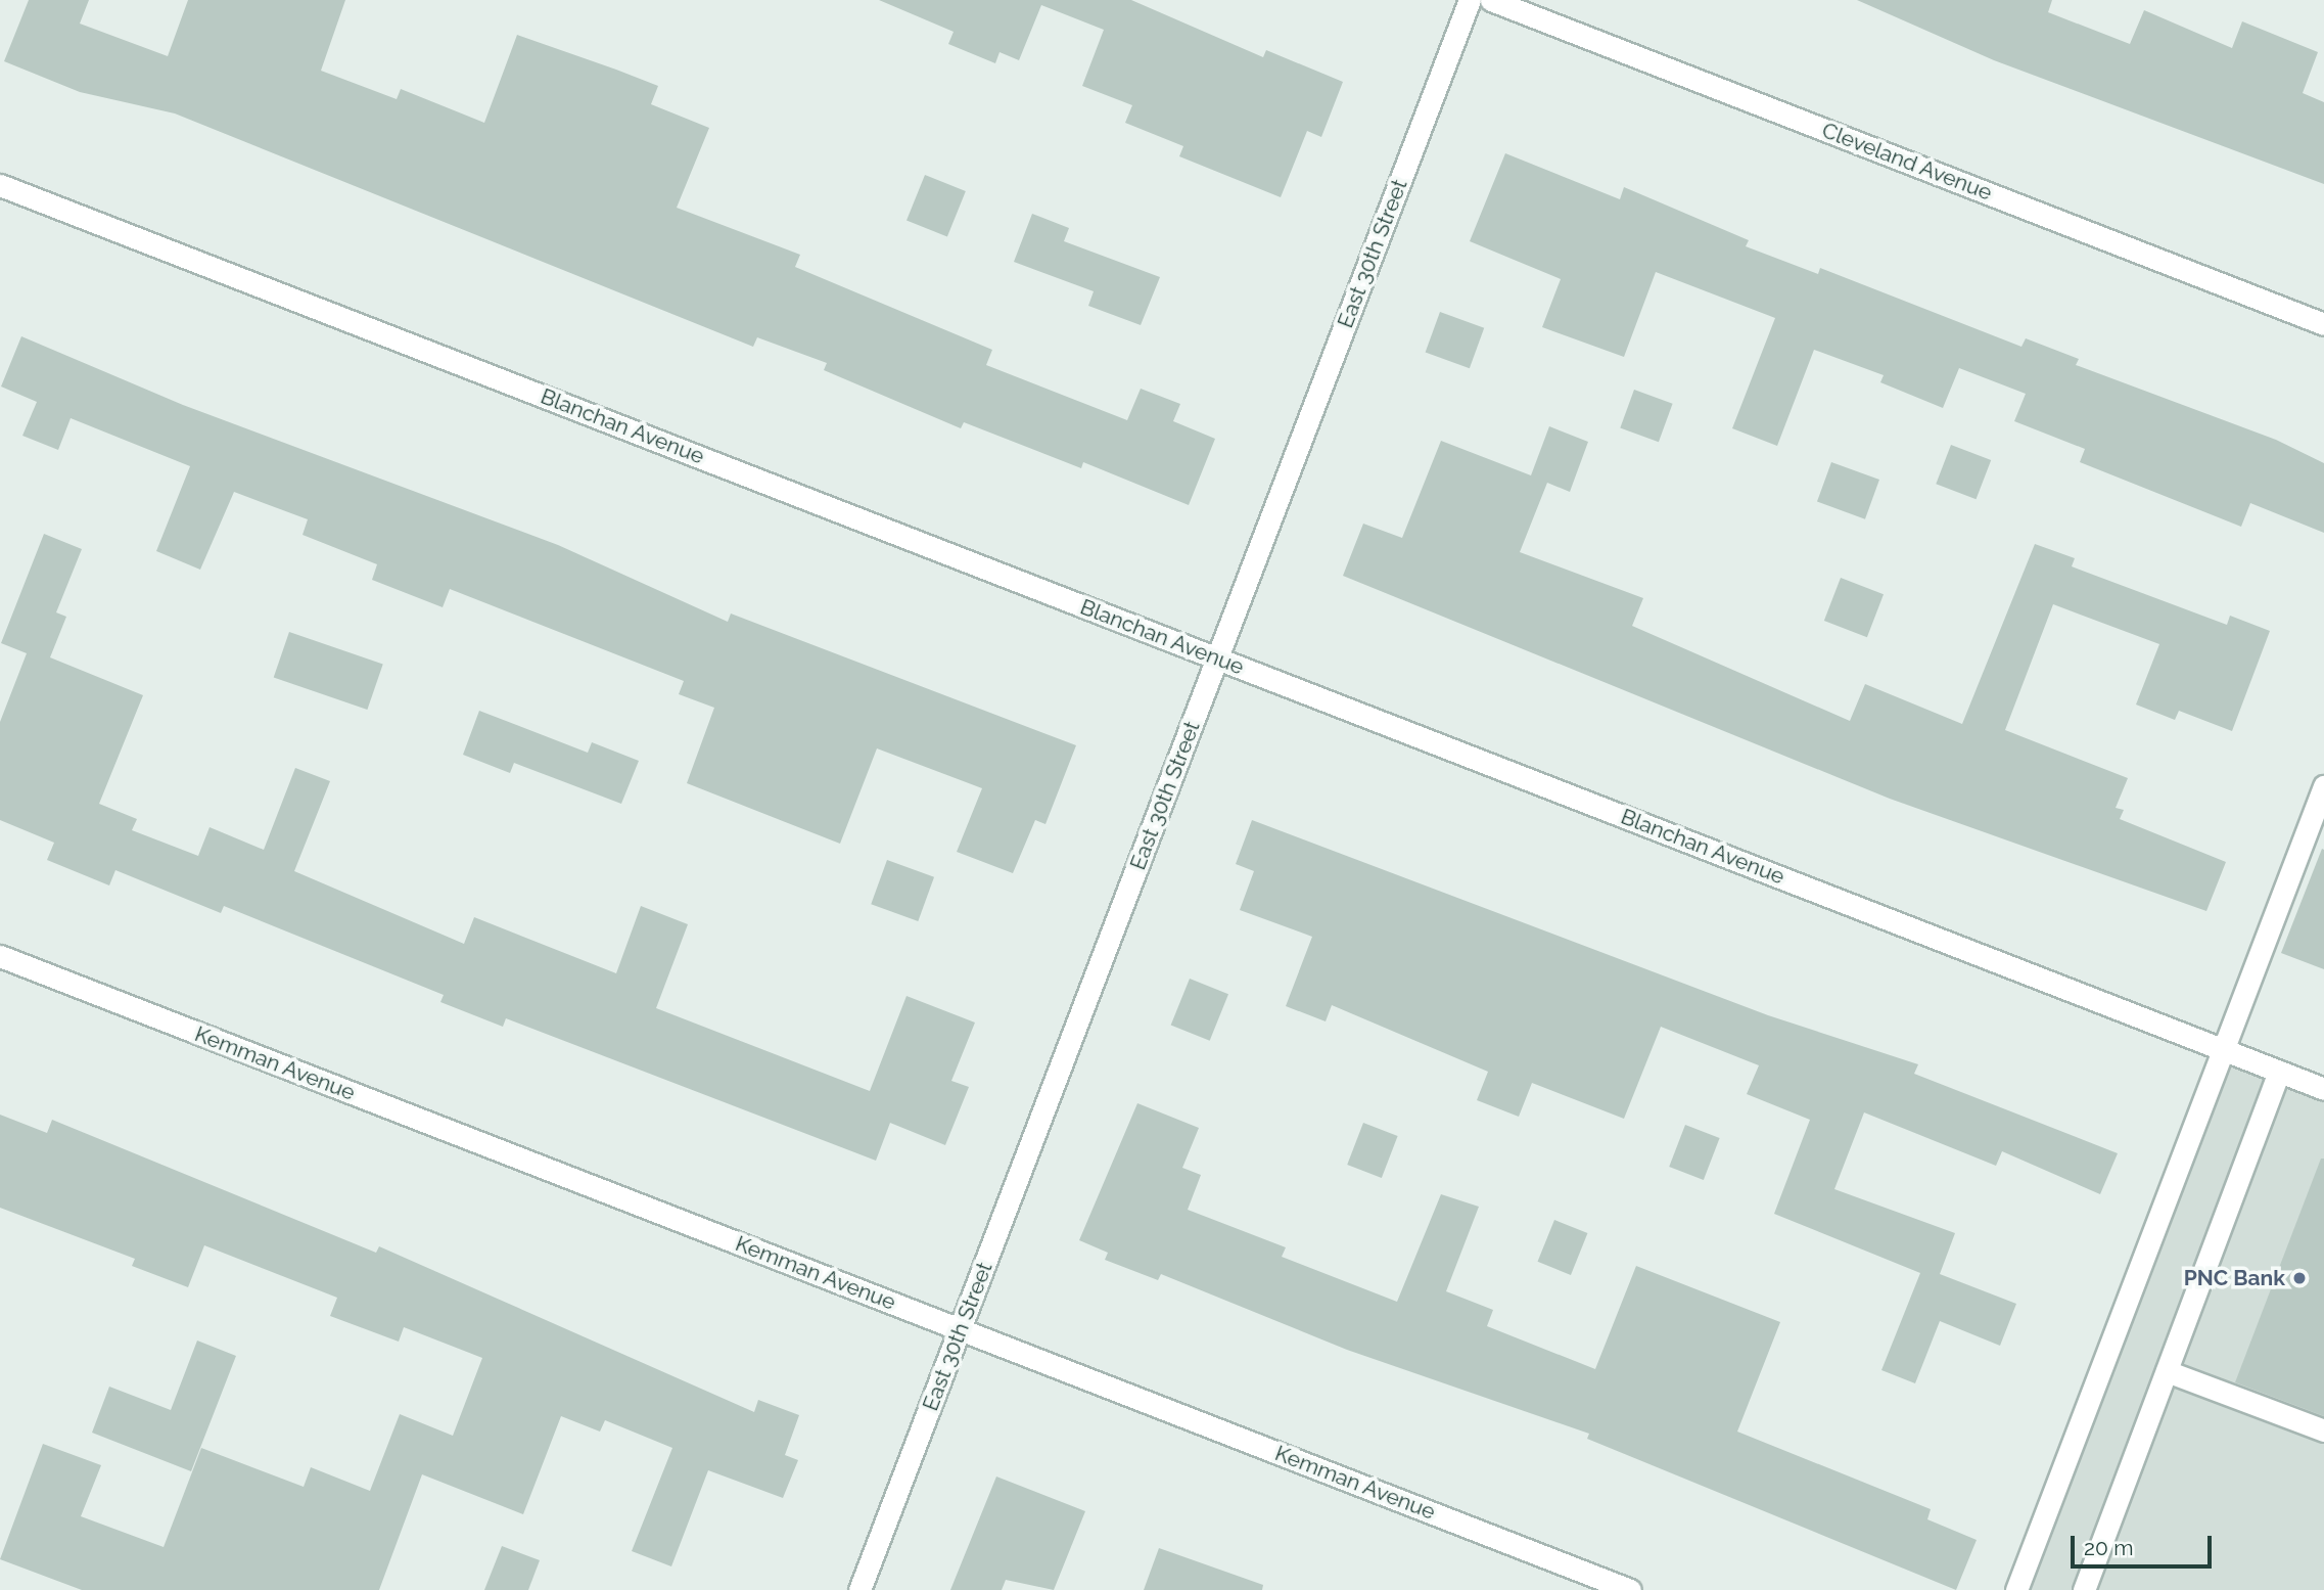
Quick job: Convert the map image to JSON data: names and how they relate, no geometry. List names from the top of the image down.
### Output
{
  "streets": {
    "street": [
      "Cleveland Avenue",
      "East 30th Street",
      "Blanchan Avenue",
      "Kemman Avenue"
    ]
  },
  "crossings": [
    ["East 30th Street", "Blanchan Avenue"],
    ["East 30th Street", "Kemman Avenue"]
  ],
  "places": ["PNC Bank"],
  "scale_bar": "20 m"
}
